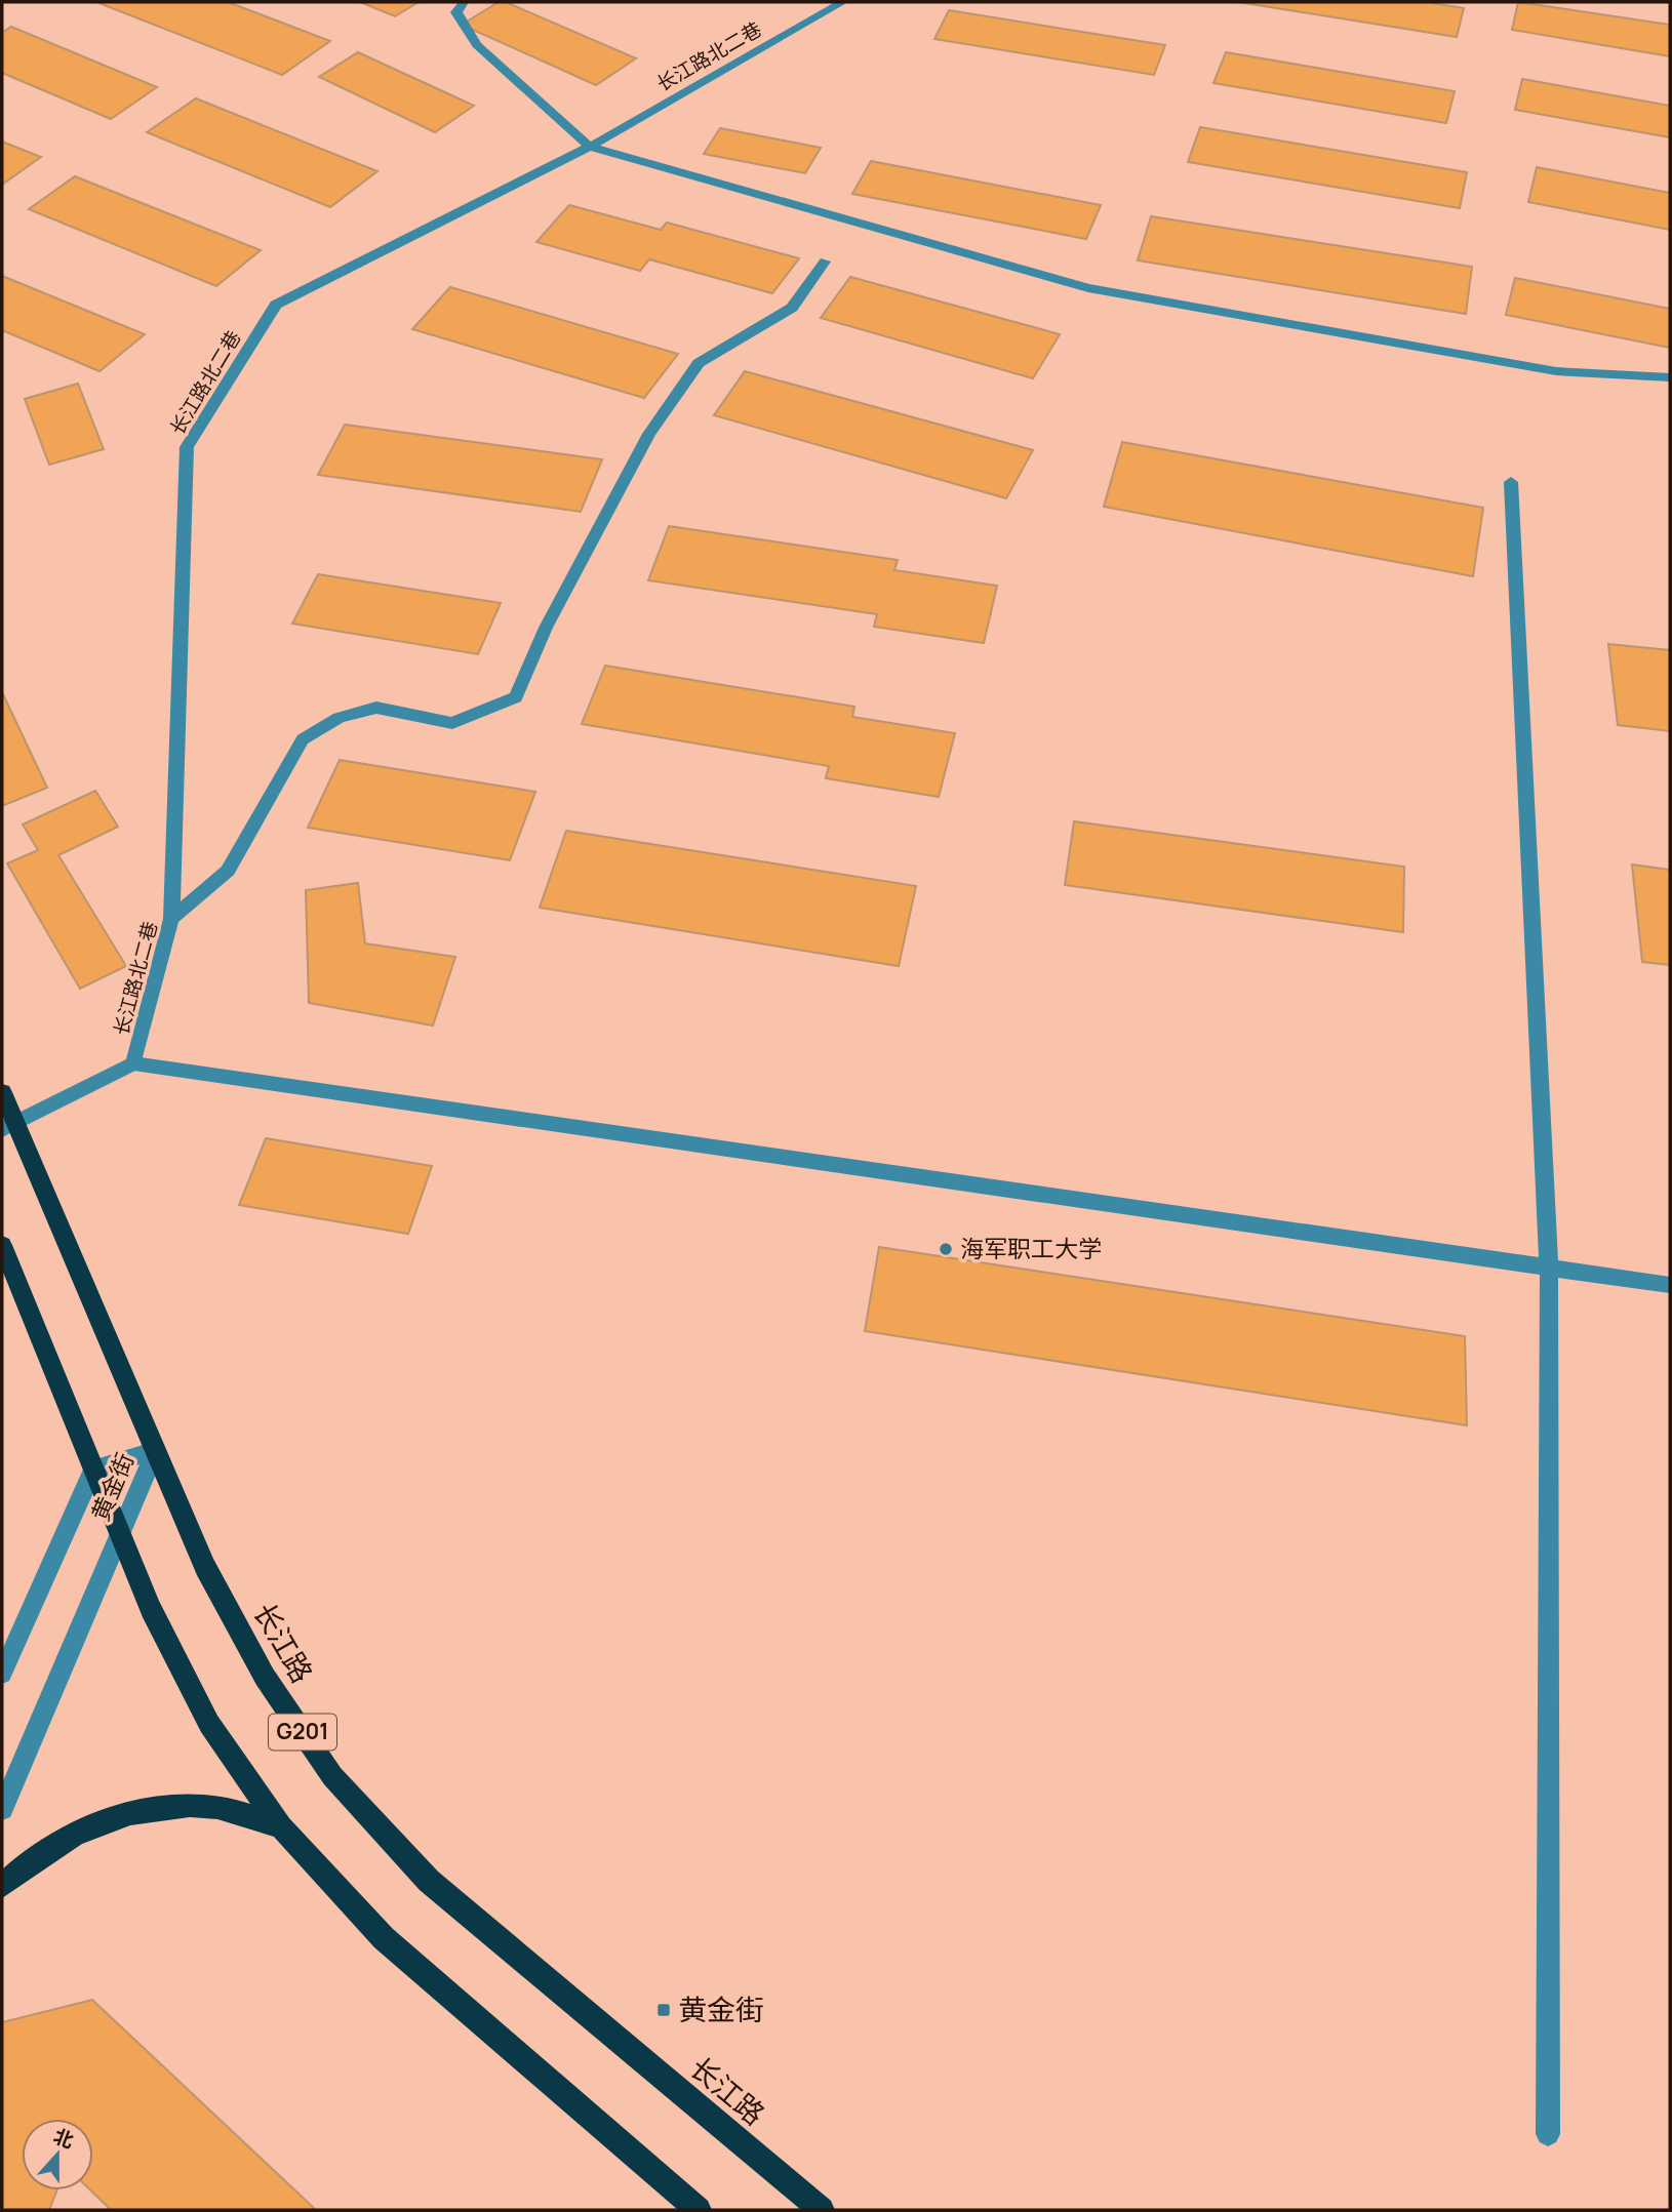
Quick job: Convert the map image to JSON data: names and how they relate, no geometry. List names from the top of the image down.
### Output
{
  "streets": {
    "highway": ["长江路", "G201"],
    "street": ["长江路北二巷", "黄金街"]
  },
  "crossings": [
    ["长江路北二巷", "长江路"],
    ["黄金街", "长江路"],
    ["黄金街", "G201"]
  ],
  "places": {
    "other": ["海军职工大学"],
    "transit": ["黄金街"]
  },
  "north": "top"
}
